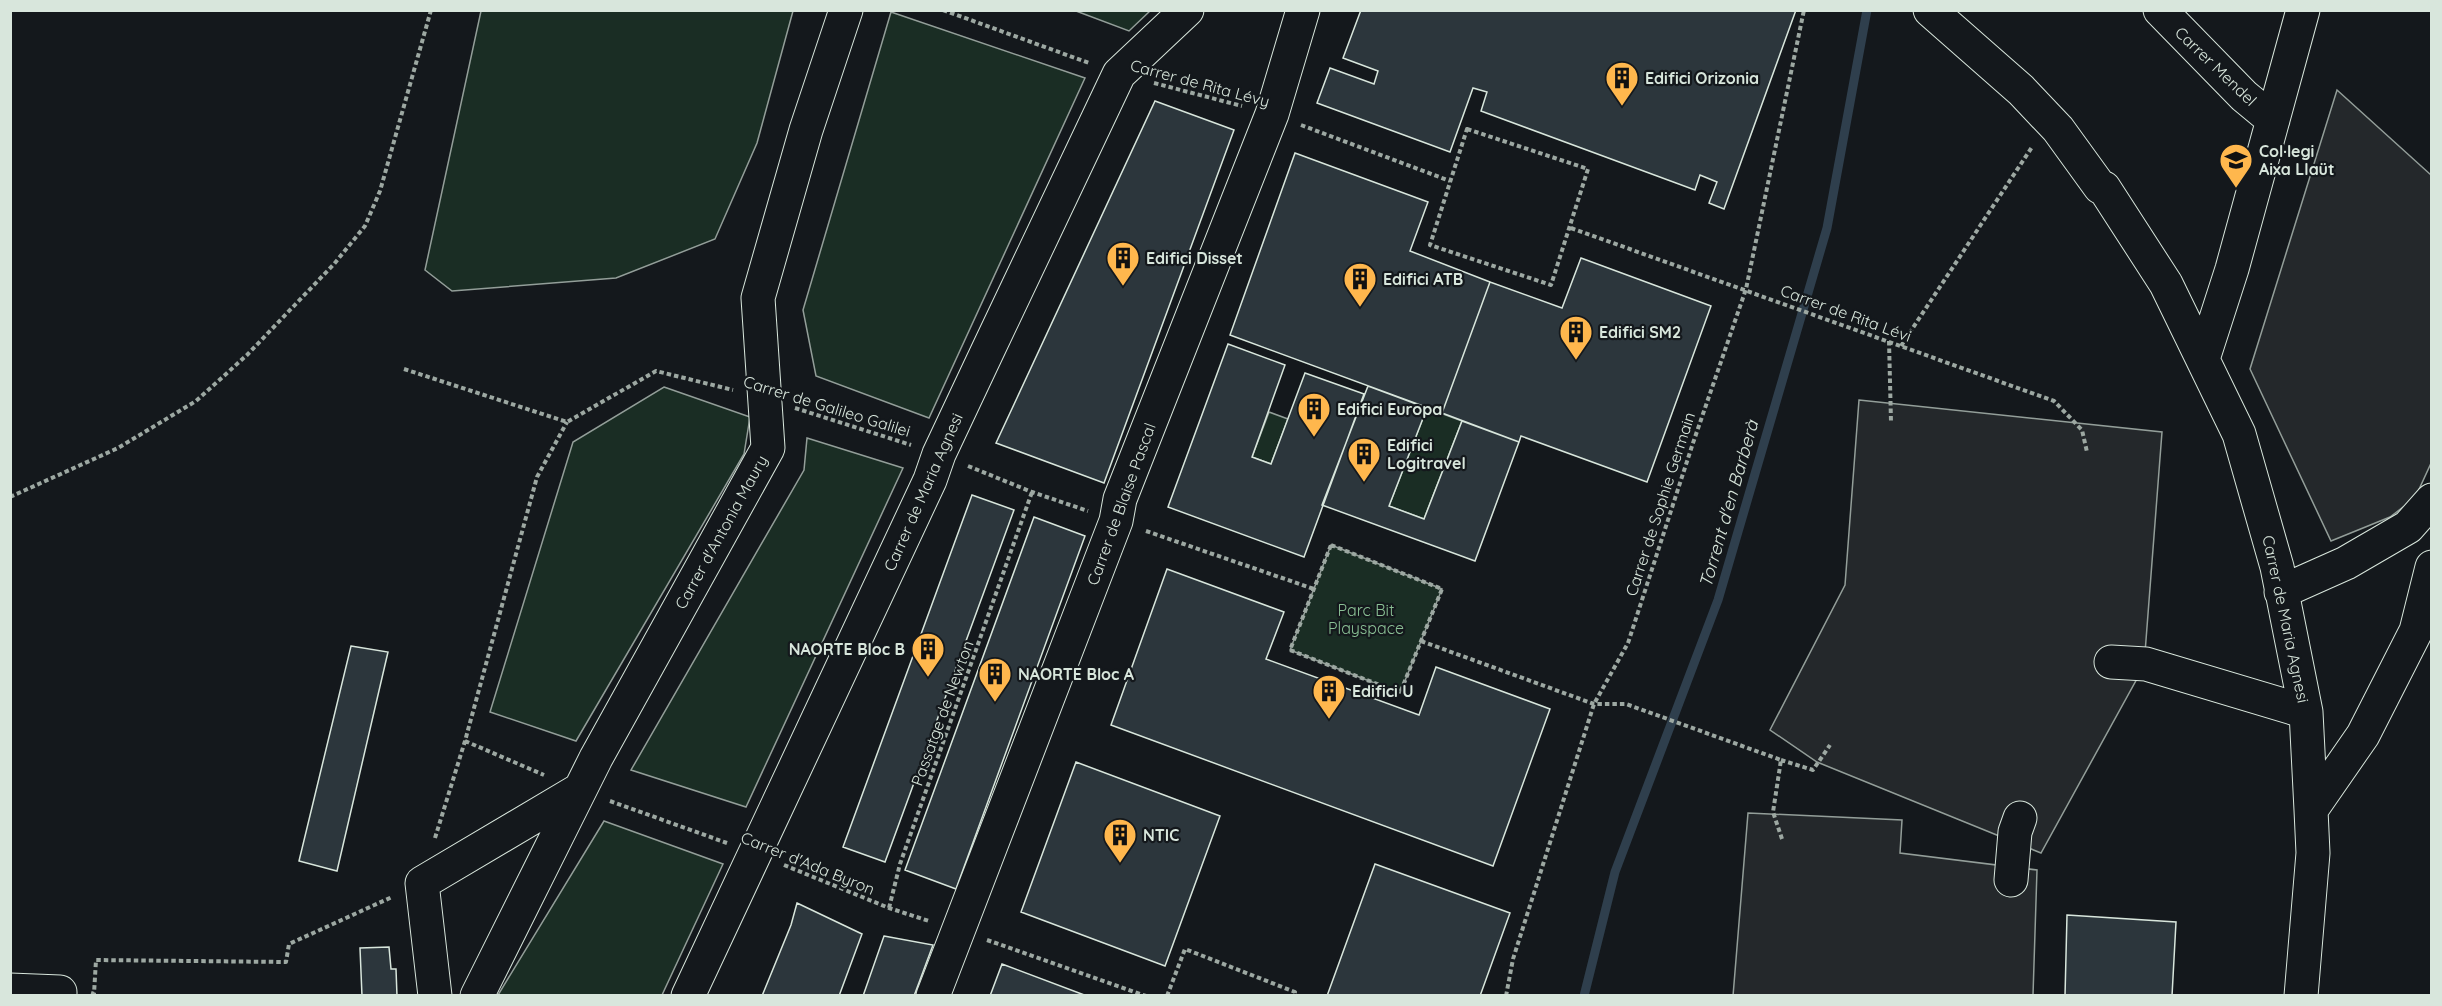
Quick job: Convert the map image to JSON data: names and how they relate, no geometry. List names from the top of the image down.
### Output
{
  "streets": {
    "street": [
      "Carrer Mendel",
      "Carrer de Maria Agnesi",
      "Carrer de Blaise Pascal",
      "Carrer d'Antonia Maury"
    ],
    "path": [
      "Carrer de Rita Lévy",
      "Carrer de Rita Lévi",
      "Carrer de Galileo Galilei",
      "Carrer de Sophie Germain",
      "Passatge de Newton",
      "Carrer d'Ada Byron"
    ]
  },
  "crossings": [
    ["Carrer de Rita Lévy", "Carrer de Maria Agnesi"],
    ["Carrer de Rita Lévy", "Carrer de Blaise Pascal"],
    ["Carrer de Rita Lévi", "Carrer de Sophie Germain"],
    ["Carrer de Galileo Galilei", "Carrer de Maria Agnesi"],
    ["Carrer de Galileo Galilei", "Carrer de Blaise Pascal"],
    ["Carrer de Galileo Galilei", "Carrer d'Antonia Maury"],
    ["Carrer de Galileo Galilei", "Passatge de Newton"],
    ["Carrer de Maria Agnesi", "Carrer d'Ada Byron"],
    ["Carrer de Blaise Pascal", "Carrer d'Ada Byron"],
    ["Carrer d'Antonia Maury", "Carrer d'Ada Byron"],
    ["Passatge de Newton", "Carrer d'Ada Byron"]
  ],
  "water": ["Torrent d'en Barberà"],
  "parks": ["Parc Bit Playspace"],
  "places": {
    "building": [
      "Edifici Orizonia",
      "Edifici Disset",
      "Edifici ATB",
      "Edifici SM2",
      "Edifici Europa",
      "Edifici Logitravel",
      "NAORTE Bloc B",
      "NAORTE Bloc A",
      "Edifici U",
      "NTIC"
    ],
    "school or university": ["Col·legi Aixa Llaüt"]
  }
}
